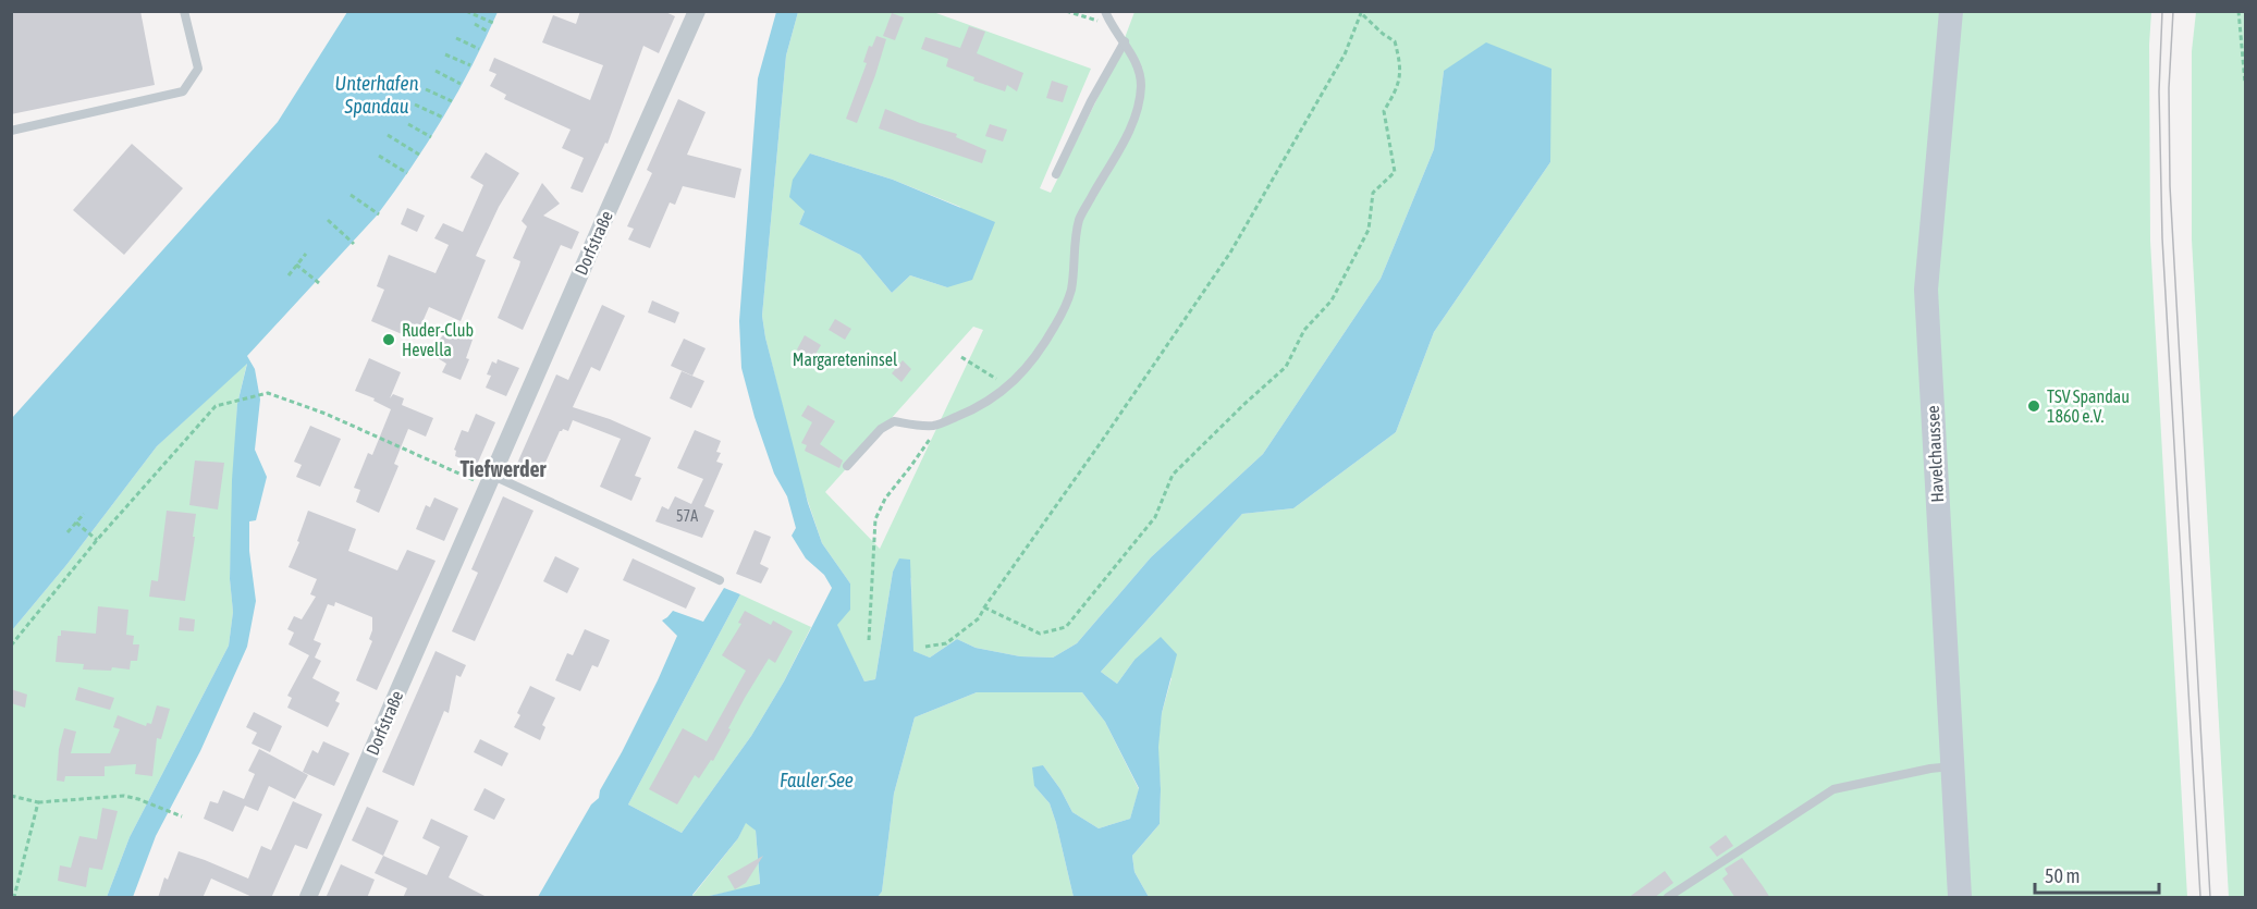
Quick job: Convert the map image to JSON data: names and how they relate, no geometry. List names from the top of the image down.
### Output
{
  "streets": {
    "street": ["Dorfstraße", "Havelchaussee"]
  },
  "districts": ["Tiefwerder"],
  "water": ["Unterhafen Spandau", "Fauler See"],
  "parks": ["Margareteninsel"],
  "places": ["Ruder-Club Hevella", "TSV Spandau 1860 e.V."],
  "house_numbers": ["57A"],
  "scale_bar": "50 m"
}
